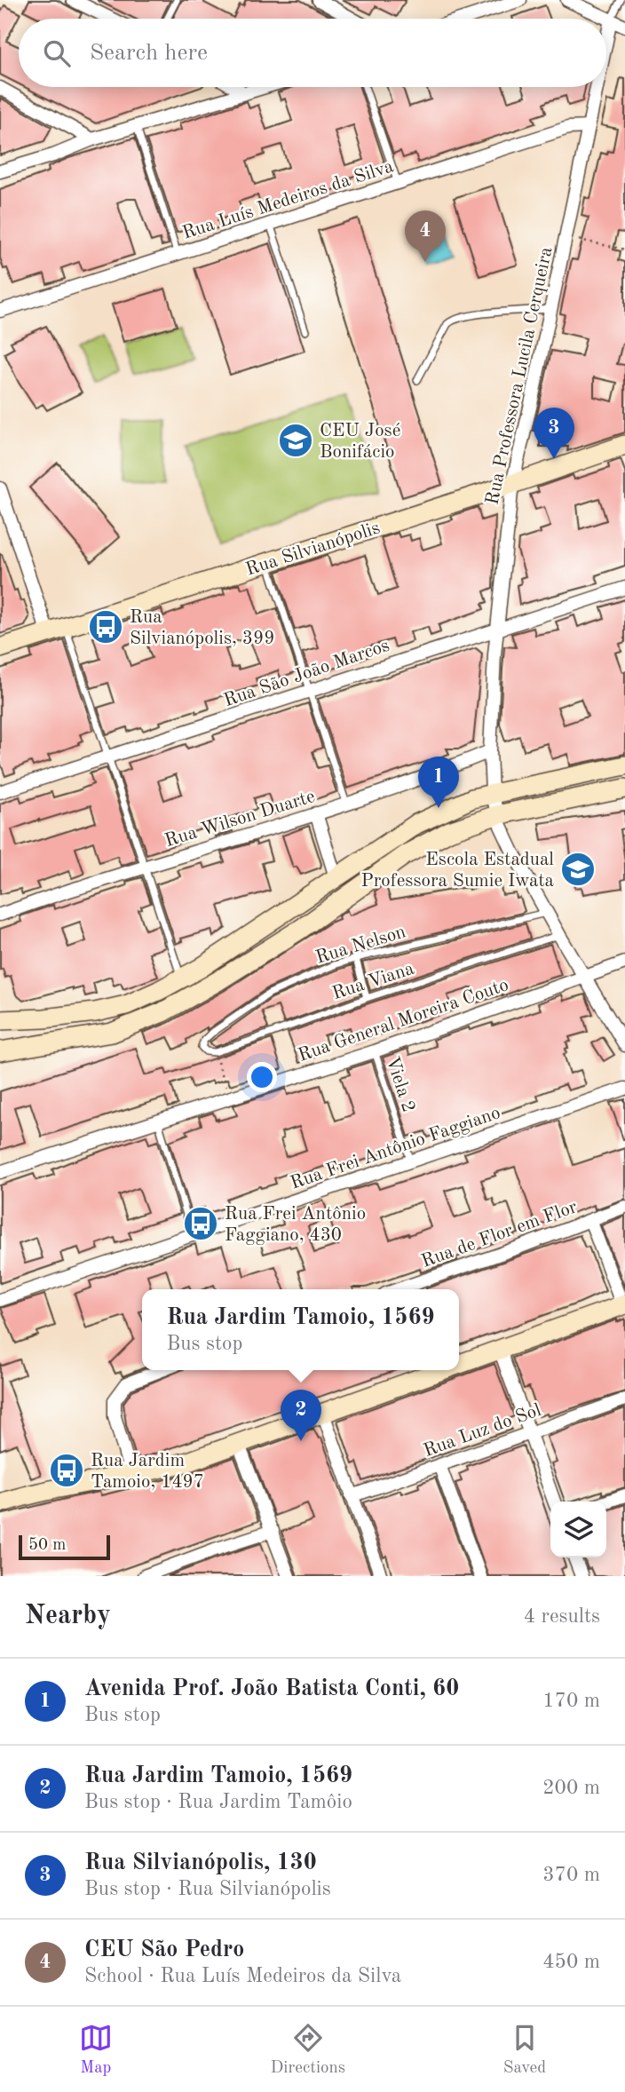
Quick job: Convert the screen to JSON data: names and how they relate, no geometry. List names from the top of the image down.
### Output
{
  "streets": {
    "main road": ["Rua Silvianópolis"],
    "street": [
      "Rua Luís Medeiros da Silva",
      "Rua Professora Lucila Cerqueira",
      "Rua São João Marcos",
      "Rua Wilson Duarte",
      "Rua General Moreira Couto",
      "Rua Frei Antônio Faggiano",
      "Rua de Flor em Flor",
      "Rua Luz do Sol"
    ],
    "lane": ["Rua Nelson", "Rua Viana", "Viela 2"]
  },
  "crossings": [
    ["Rua Luís Medeiros da Silva", "Rua Professora Lucila Cerqueira"],
    ["Rua Professora Lucila Cerqueira", "Rua Silvianópolis"],
    ["Rua Professora Lucila Cerqueira", "Rua São João Marcos"],
    ["Rua Professora Lucila Cerqueira", "Rua Wilson Duarte"],
    ["Rua Professora Lucila Cerqueira", "Rua Nelson"],
    ["Rua Professora Lucila Cerqueira", "Rua Viana"],
    ["Rua Professora Lucila Cerqueira", "Rua General Moreira Couto"],
    ["Rua Nelson", "Rua Viana"],
    ["Rua General Moreira Couto", "Viela 2"],
    ["Viela 2", "Rua Frei Antônio Faggiano"]
  ],
  "places": {
    "school or university": ["CEU José Bonifácio", "Escola Estadual Professora Sumie Iwata"],
    "bus stop": ["Rua Silvianópolis, 399", "Rua Frei Antônio Faggiano, 430", "Rua Jardim Tamoio, 1497"]
  },
  "scale_bar": "50 m",
  "page": {
    "search": "Search here",
    "pins": [
      "4",
      "3",
      "1",
      "2"
    ],
    "popup": ["Rua Jardim Tamoio, 1569", "Bus stop"],
    "scale": "50 m",
    "heading": ["Nearby", "4 results"],
    "list": [
      {
        "mark": "1",
        "name": "Avenida Prof. João Batista Conti, 60",
        "note": "Bus stop",
        "value": "170 m"
      },
      {
        "mark": "2",
        "name": "Rua Jardim Tamoio, 1569",
        "note": "Bus stop · Rua Jardim Tamôio",
        "value": "200 m"
      },
      {
        "mark": "3",
        "name": "Rua Silvianópolis, 130",
        "note": "Bus stop · Rua Silvianópolis",
        "value": "370 m"
      },
      {
        "mark": "4",
        "name": "CEU São Pedro",
        "note": "School · Rua Luís Medeiros da Silva",
        "value": "450 m"
      }
    ],
    "nav": ["Map", "Directions", "Saved"]
  }
}
